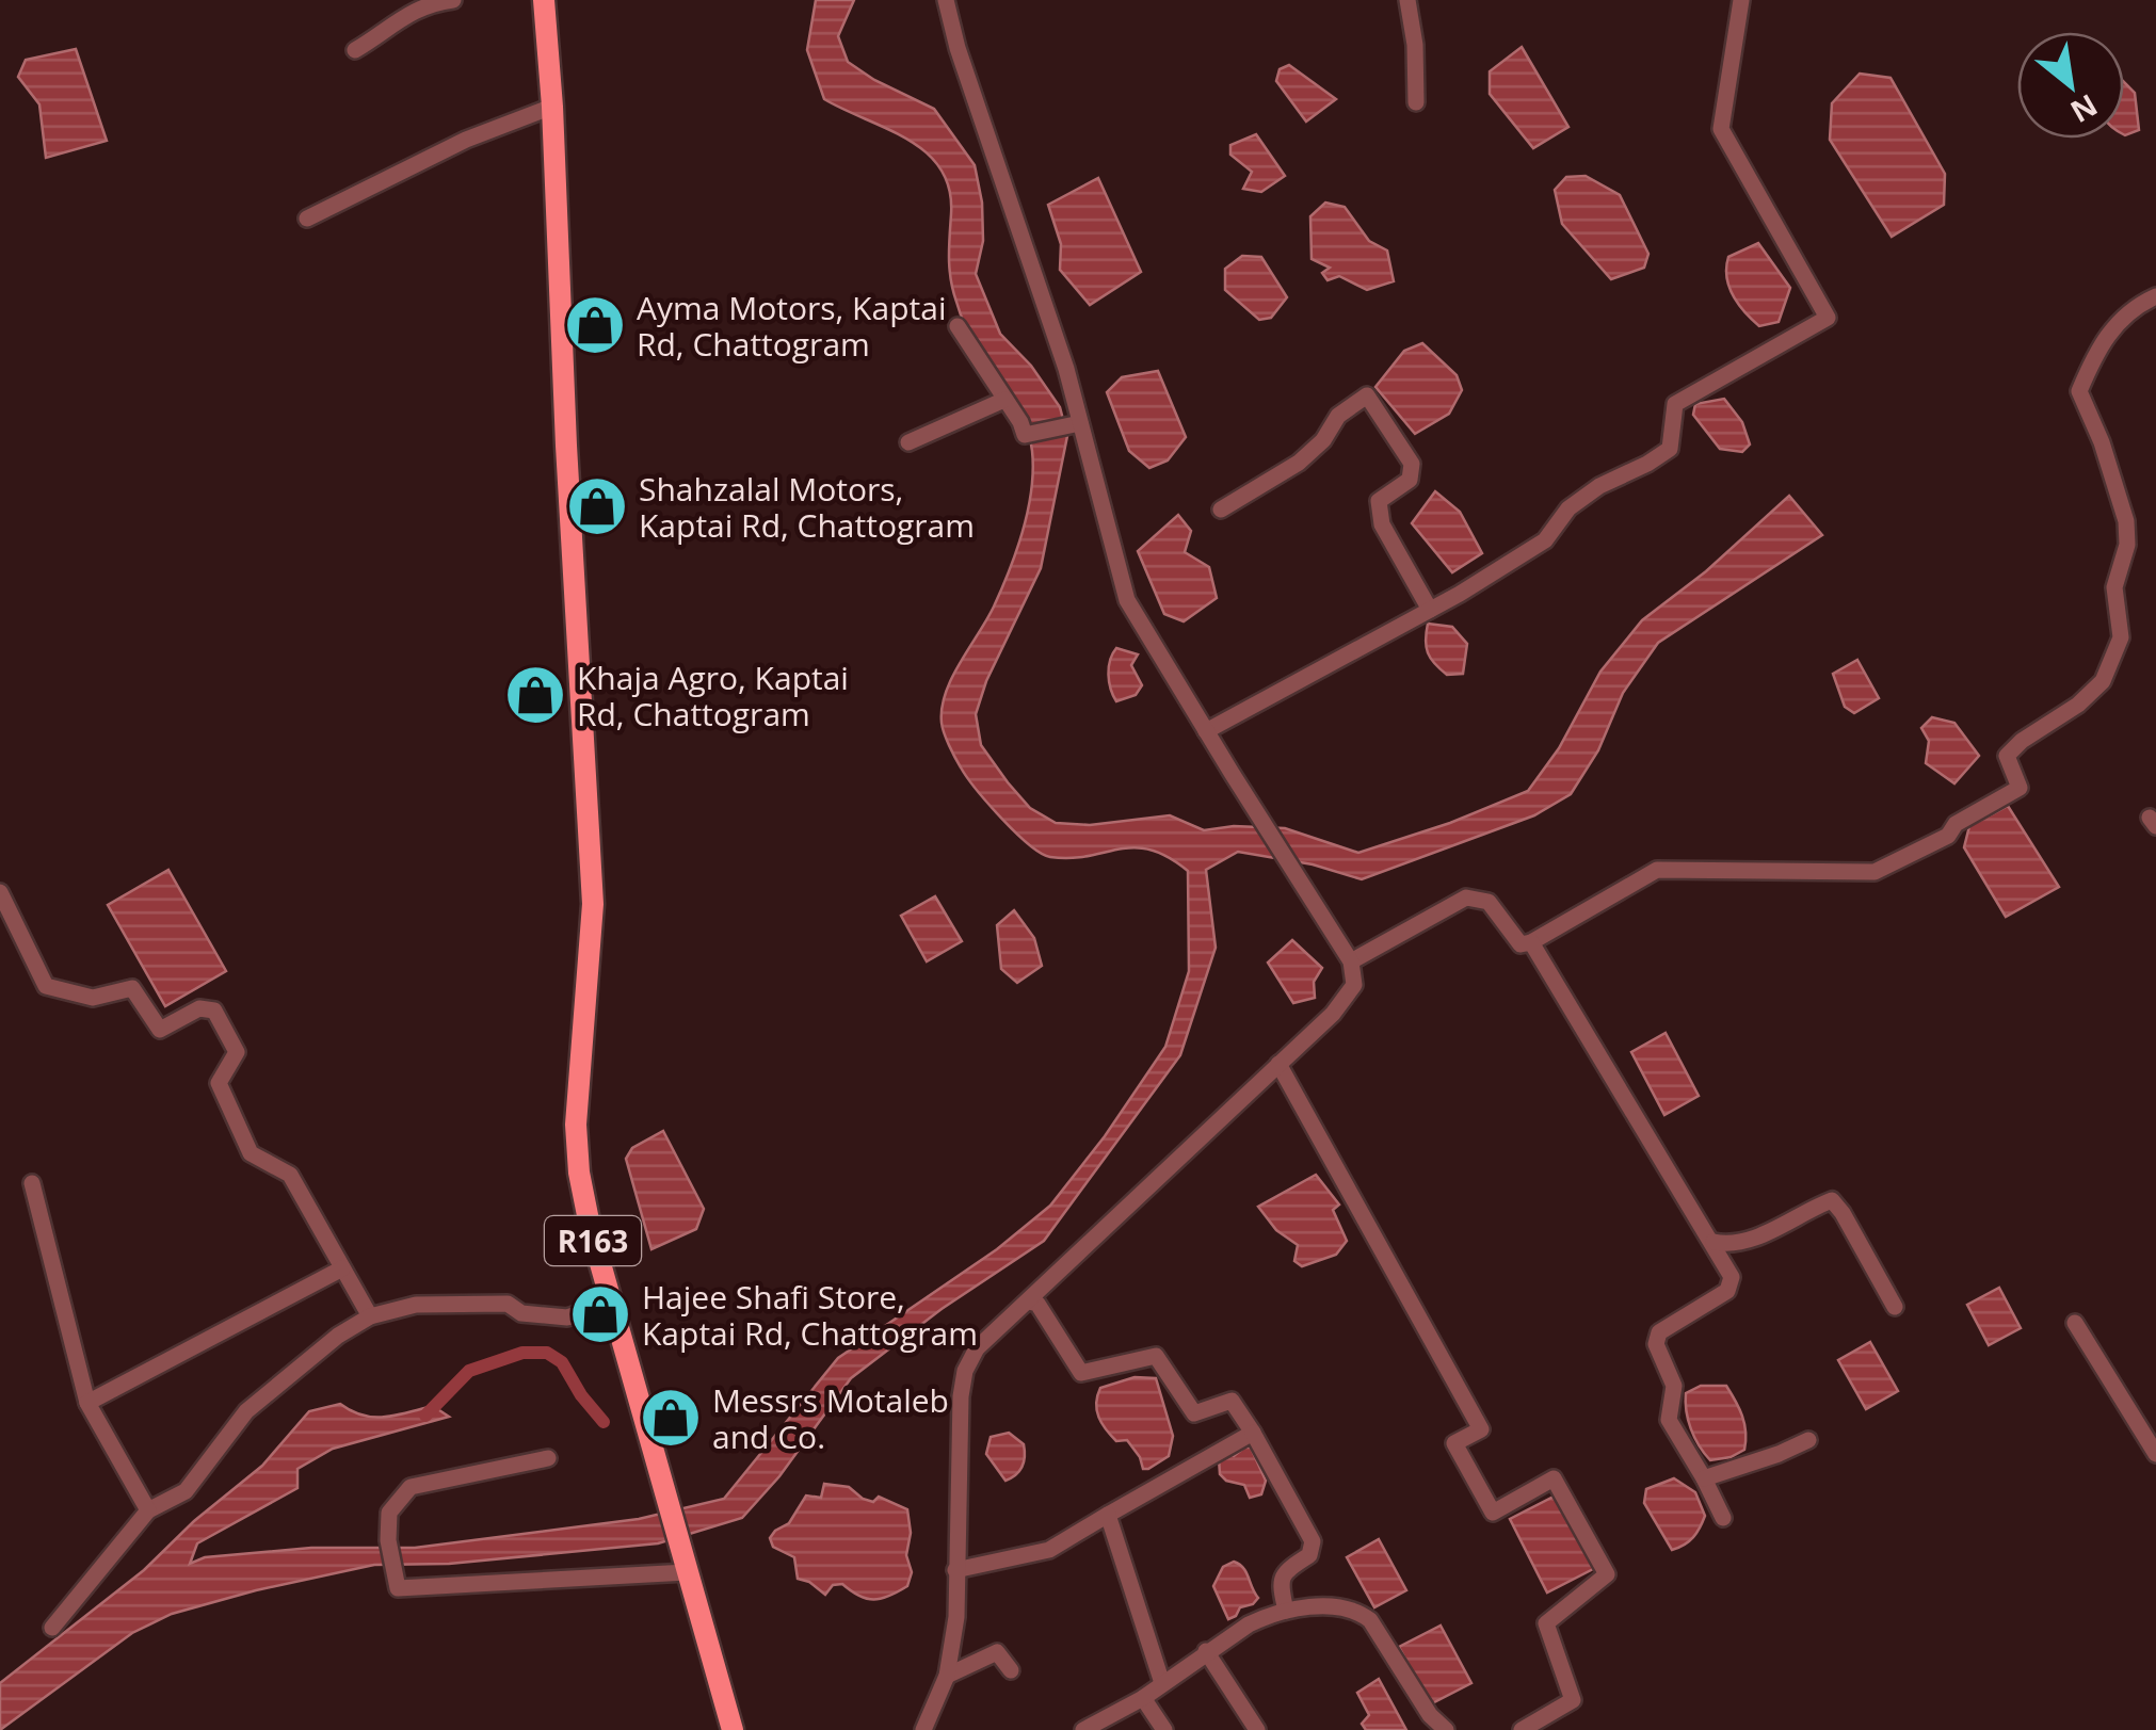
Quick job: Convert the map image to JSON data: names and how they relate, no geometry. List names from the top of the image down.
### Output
{
  "streets": {
    "main road": ["R163"]
  },
  "places": {
    "shop": [
      "Ayma Motors, Kaptai Rd, Chattogram",
      "Shahzalal Motors, Kaptai Rd, Chattogram",
      "Khaja Agro, Kaptai Rd, Chattogram",
      "Hajee Shafi Store, Kaptai Rd, Chattogram",
      "Messrs Motaleb and Co."
    ]
  },
  "north": "bottom right"
}
